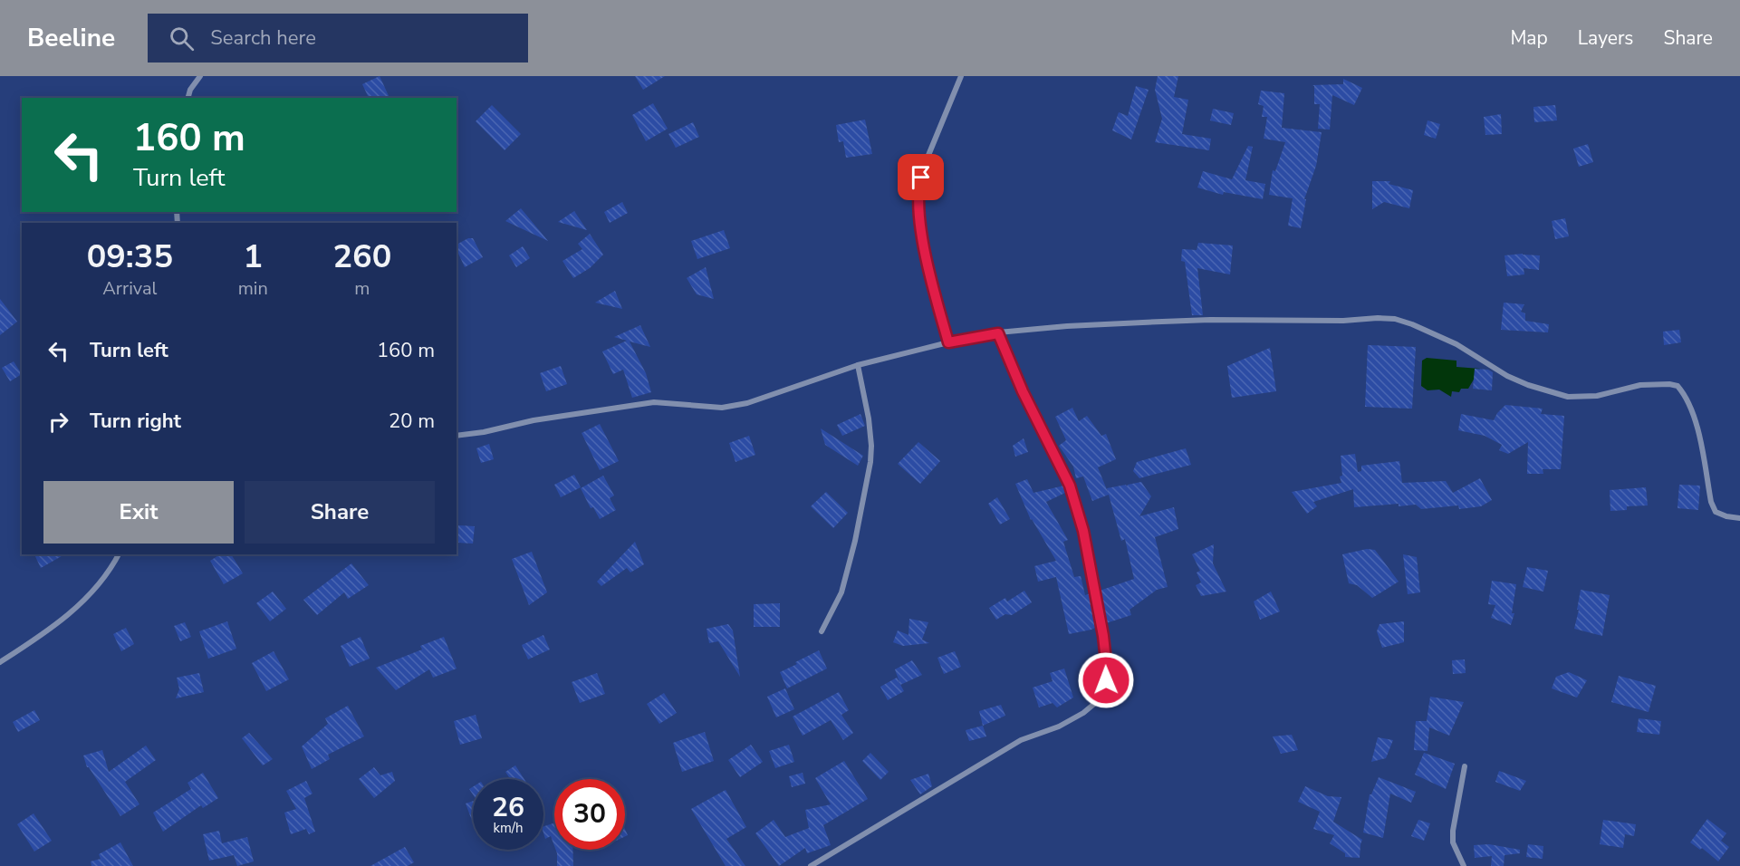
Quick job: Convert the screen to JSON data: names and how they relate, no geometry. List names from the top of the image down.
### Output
{
  "page": {
    "header": "Beeline",
    "search": "Search here",
    "nav": ["Map", "Layers", "Share"],
    "turn": ["160 m", "Turn left"],
    "eta": [
      "09:35",
      "Arrival",
      "1",
      "min",
      "260",
      "m"
    ],
    "list": [
      {
        "name": "Turn left",
        "value": "160 m"
      },
      {
        "name": "Turn right",
        "value": "20 m"
      }
    ],
    "buttons": ["Exit", "Share"],
    "speed": "26 km/h",
    "limit": "30"
  }
}
